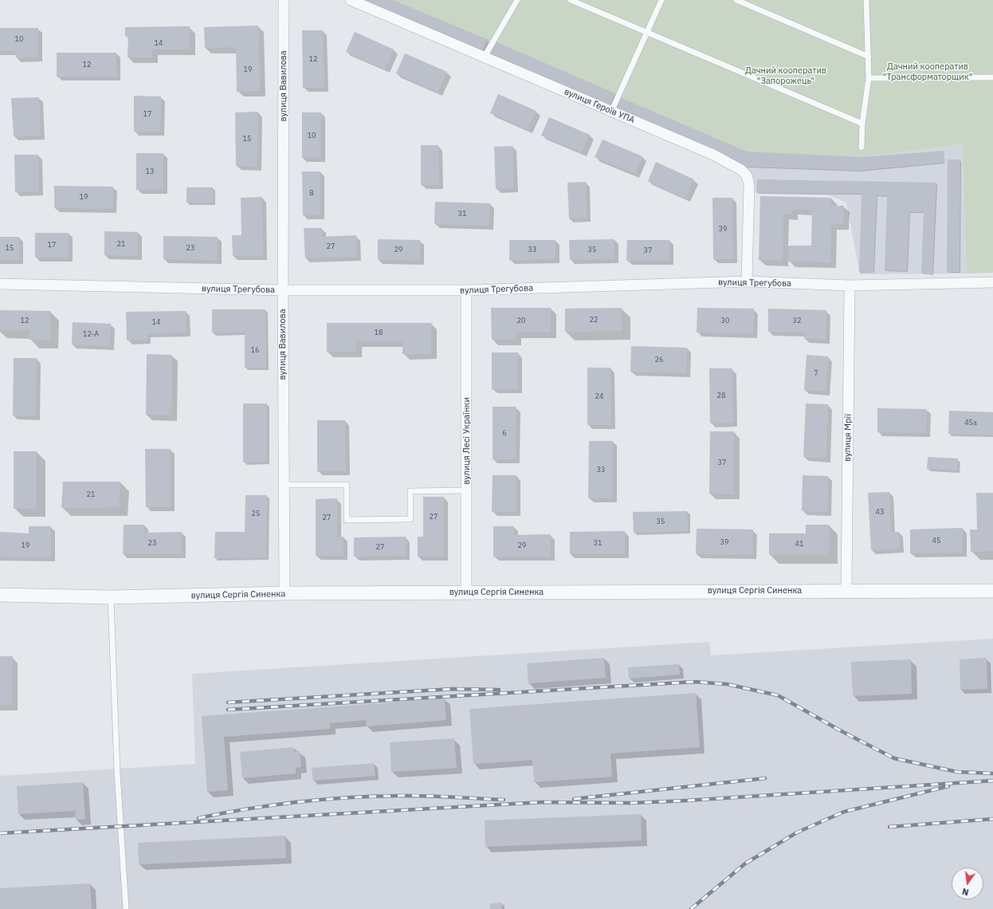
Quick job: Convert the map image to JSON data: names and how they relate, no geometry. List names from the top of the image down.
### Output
{
  "streets": {
    "street": [
      "вулиця Вавилова",
      "вулиця Героїв УПА",
      "вулиця Трегубова",
      "вулиця Мрії",
      "вулиця Лесі Українки",
      "вулиця Сергія Синенка"
    ]
  },
  "crossings": [
    ["вулиця Вавилова", "вулиця Трегубова"],
    ["вулиця Вавилова", "вулиця Сергія Синенка"],
    ["вулиця Героїв УПА", "вулиця Трегубова"],
    ["вулиця Трегубова", "вулиця Мрії"],
    ["вулиця Трегубова", "вулиця Лесі Українки"],
    ["вулиця Мрії", "вулиця Сергія Синенка"],
    ["вулиця Лесі Українки", "вулиця Сергія Синенка"]
  ],
  "parks": ["Дачний кооператив \"Трансформаторщик\"", "Дачний кооператив \"Запорожець\""],
  "house_numbers": [
    "10",
    "14",
    "12",
    "12",
    "19",
    "17",
    "10",
    "15",
    "13",
    "8",
    "19",
    "31",
    "39",
    "21",
    "17",
    "27",
    "15",
    "23",
    "29",
    "33",
    "35",
    "37",
    "22",
    "12",
    "20",
    "30",
    "32",
    "14",
    "18",
    "12-А",
    "16",
    "26",
    "7",
    "28",
    "24",
    "45а",
    "6",
    "37",
    "33",
    "21",
    "43",
    "25",
    "27",
    "27",
    "35",
    "45",
    "39",
    "23",
    "31",
    "41",
    "19",
    "29",
    "27"
  ],
  "north": "bottom"
}
